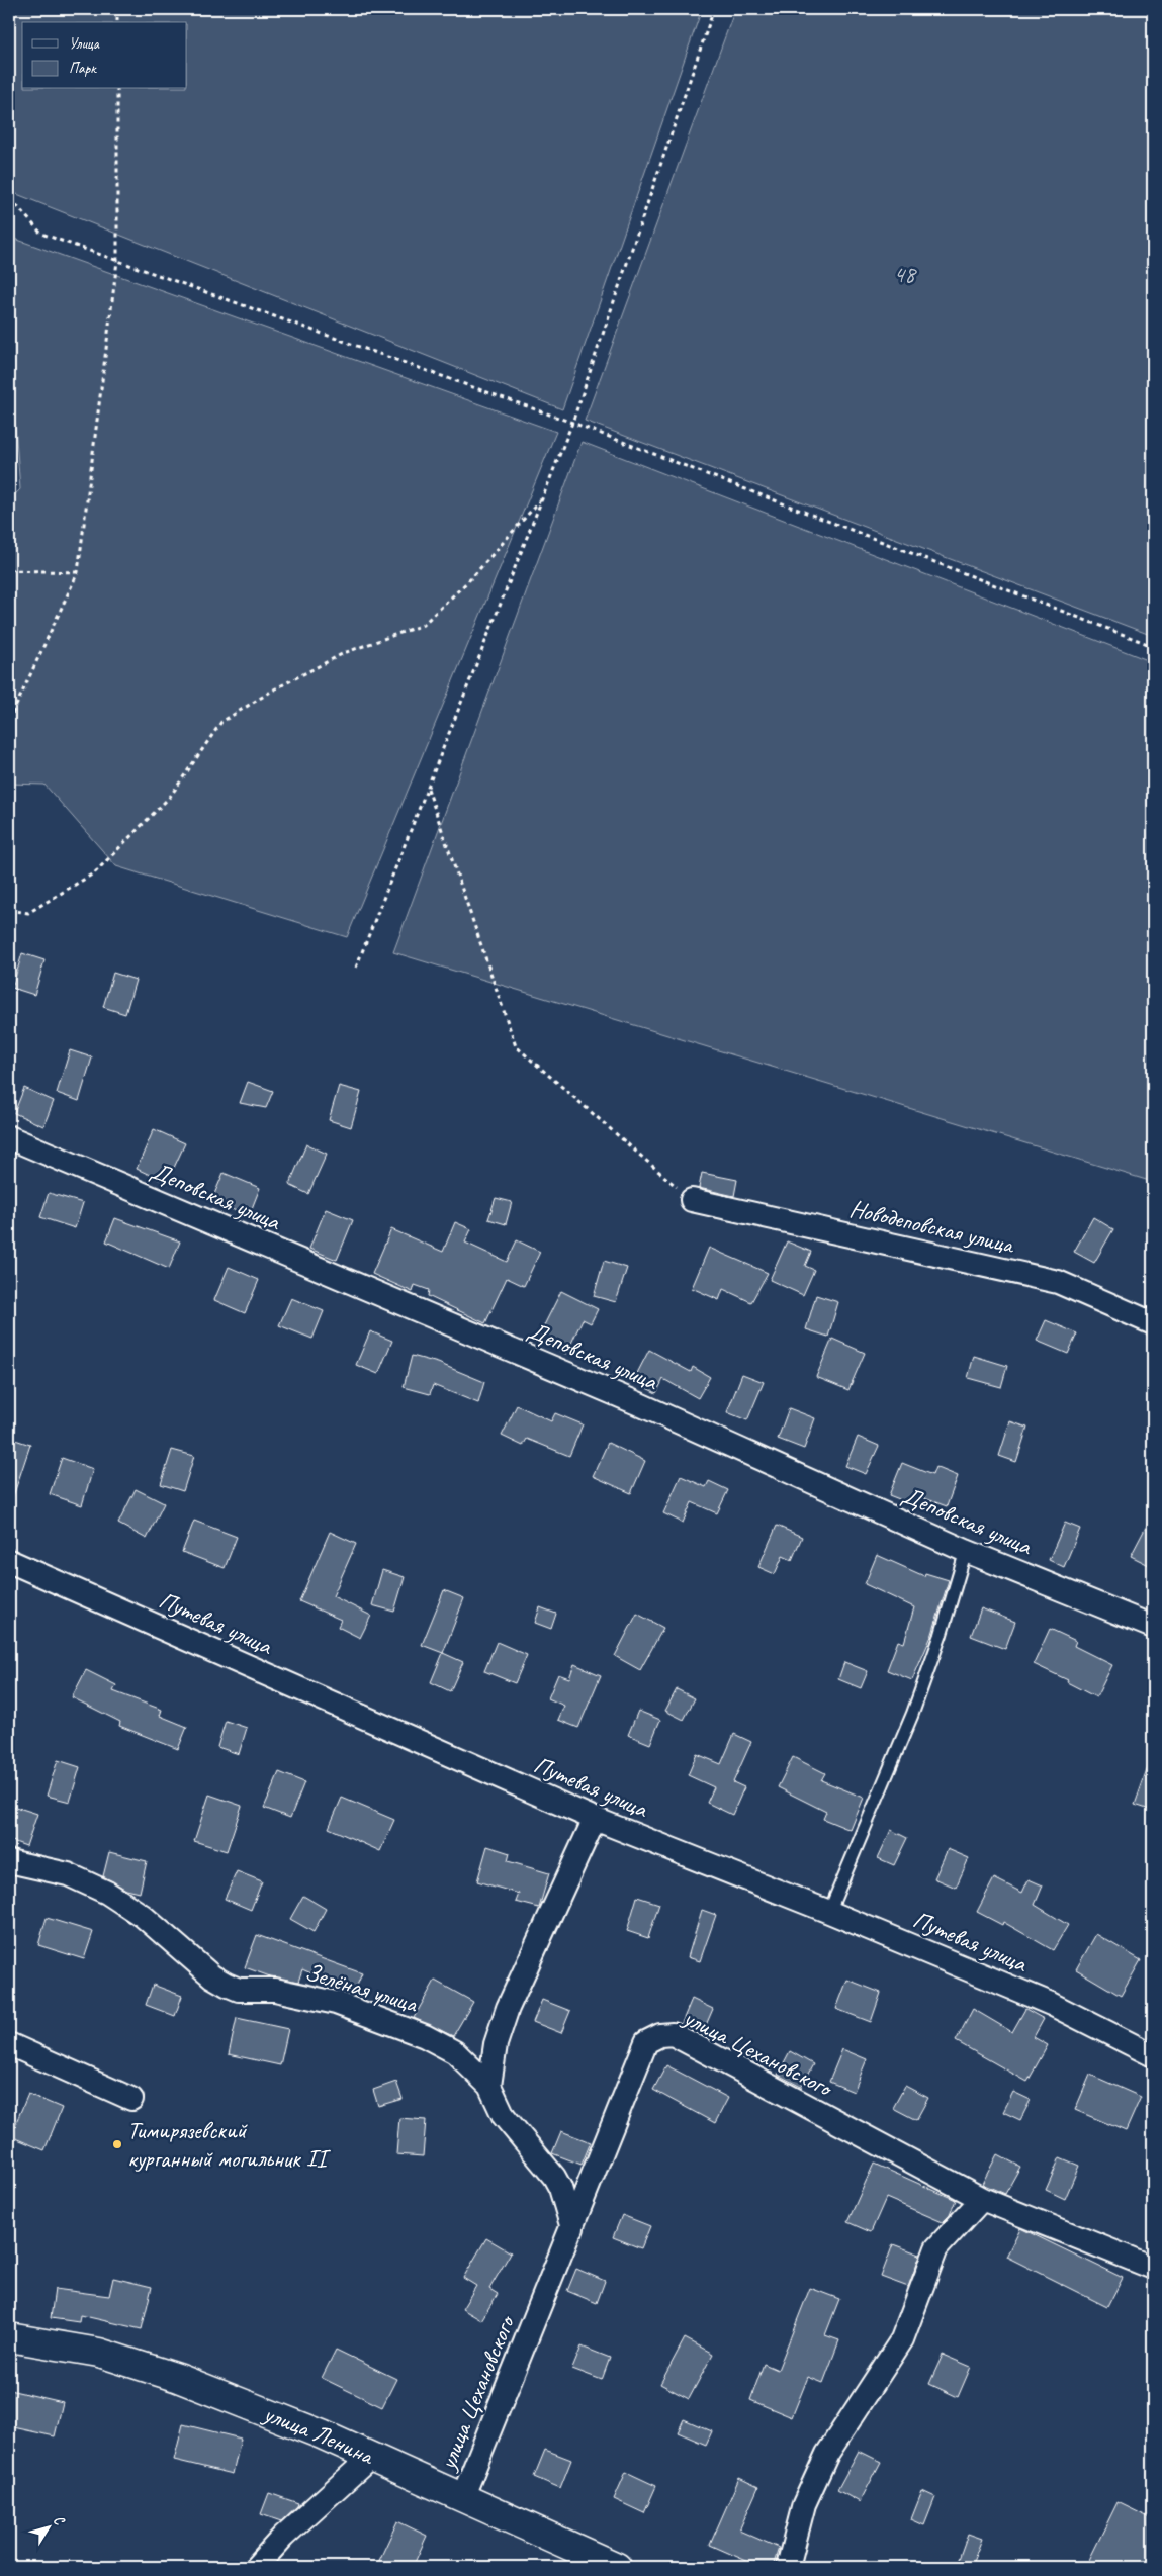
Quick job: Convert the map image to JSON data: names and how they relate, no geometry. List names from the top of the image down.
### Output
{
  "streets": {
    "street": [
      "Деповская улица",
      "Новодеповская улица",
      "Путевая улица",
      "Зелёная улица",
      "улица Цехановского",
      "улица Ленина"
    ]
  },
  "crossings": [
    ["Зелёная улица", "улица Цехановского"],
    ["улица Цехановского", "улица Ленина"]
  ],
  "parks": ["48"],
  "places": ["Тимирязевский курганный могильник II"],
  "legend": ["Улица", "Парк"],
  "north": "top right"
}
